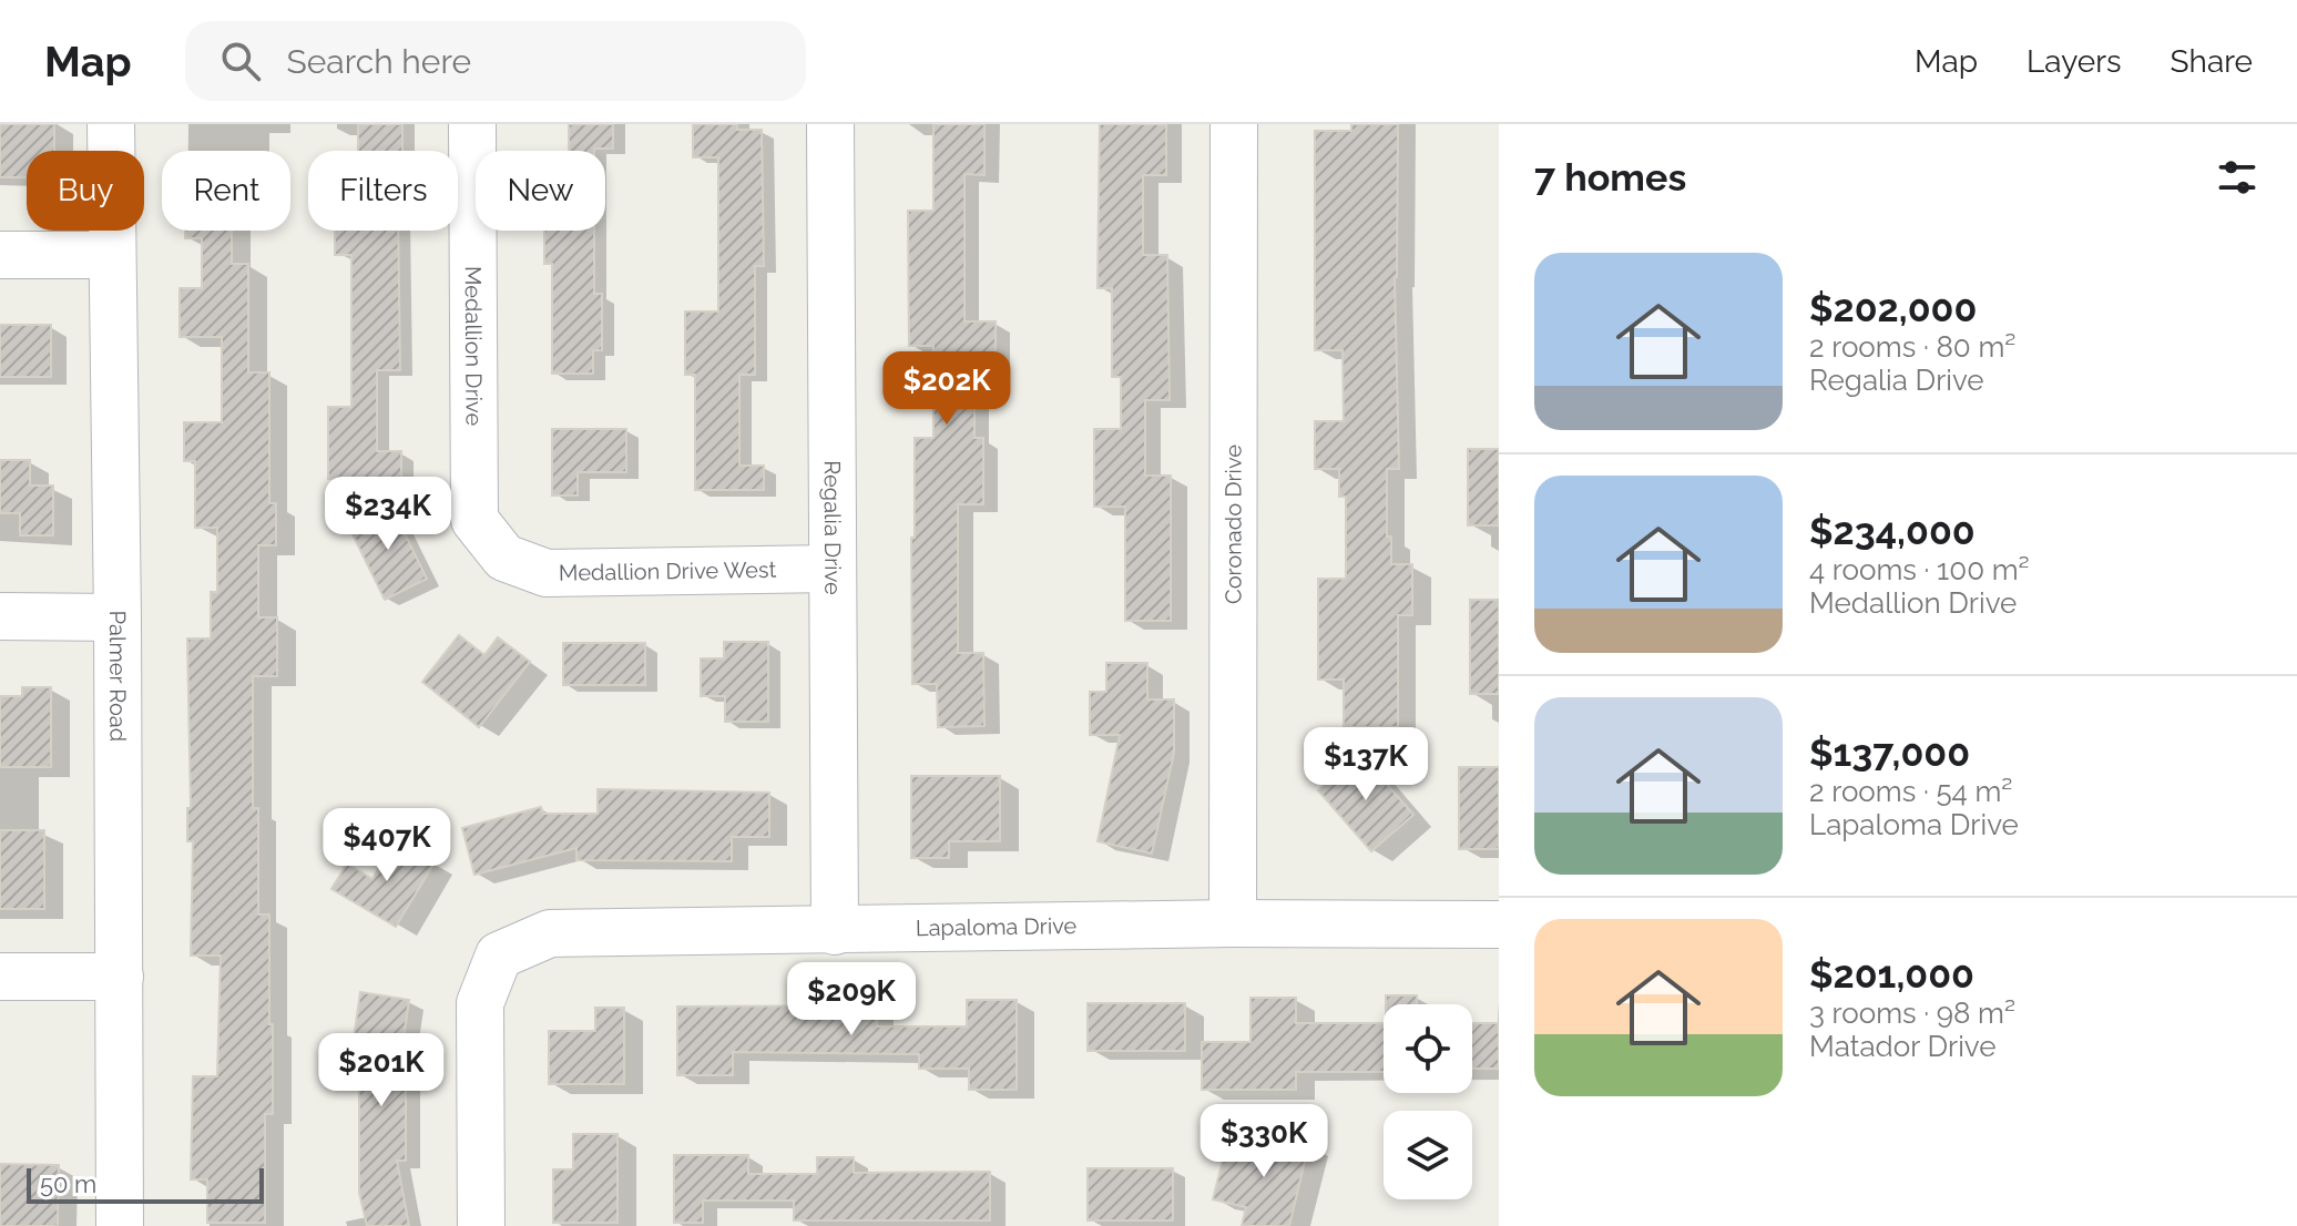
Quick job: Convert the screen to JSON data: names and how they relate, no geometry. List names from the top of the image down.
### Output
{
  "streets": {
    "street": [
      "Medallion Drive",
      "Coronado Drive",
      "Regalia Drive",
      "Medallion Drive West",
      "Palmer Road",
      "Lapaloma Drive"
    ]
  },
  "crossings": [
    ["Medallion Drive", "Medallion Drive West"],
    ["Coronado Drive", "Lapaloma Drive"],
    ["Regalia Drive", "Medallion Drive West"],
    ["Regalia Drive", "Lapaloma Drive"]
  ],
  "scale_bar": "50 m",
  "page": {
    "header": "Map",
    "search": "Search here",
    "nav": ["Map", "Layers", "Share"],
    "heading": "7 homes",
    "chip": [
      "Buy",
      "Rent",
      "Filters",
      "New"
    ],
    "list": [
      {
        "name": "$202,000",
        "note": "2 rooms · 80 m² · Regalia Drive"
      },
      {
        "name": "$234,000",
        "note": "4 rooms · 100 m² · Medallion Drive"
      },
      {
        "name": "$137,000",
        "note": "2 rooms · 54 m² · Lapaloma Drive"
      },
      {
        "name": "$201,000",
        "note": "3 rooms · 98 m² · Matador Drive"
      }
    ],
    "price": [
      "$202K",
      "$234K",
      "$137K",
      "$407K",
      "$209K",
      "$201K",
      "$330K"
    ],
    "scale": "50 m"
  }
}
